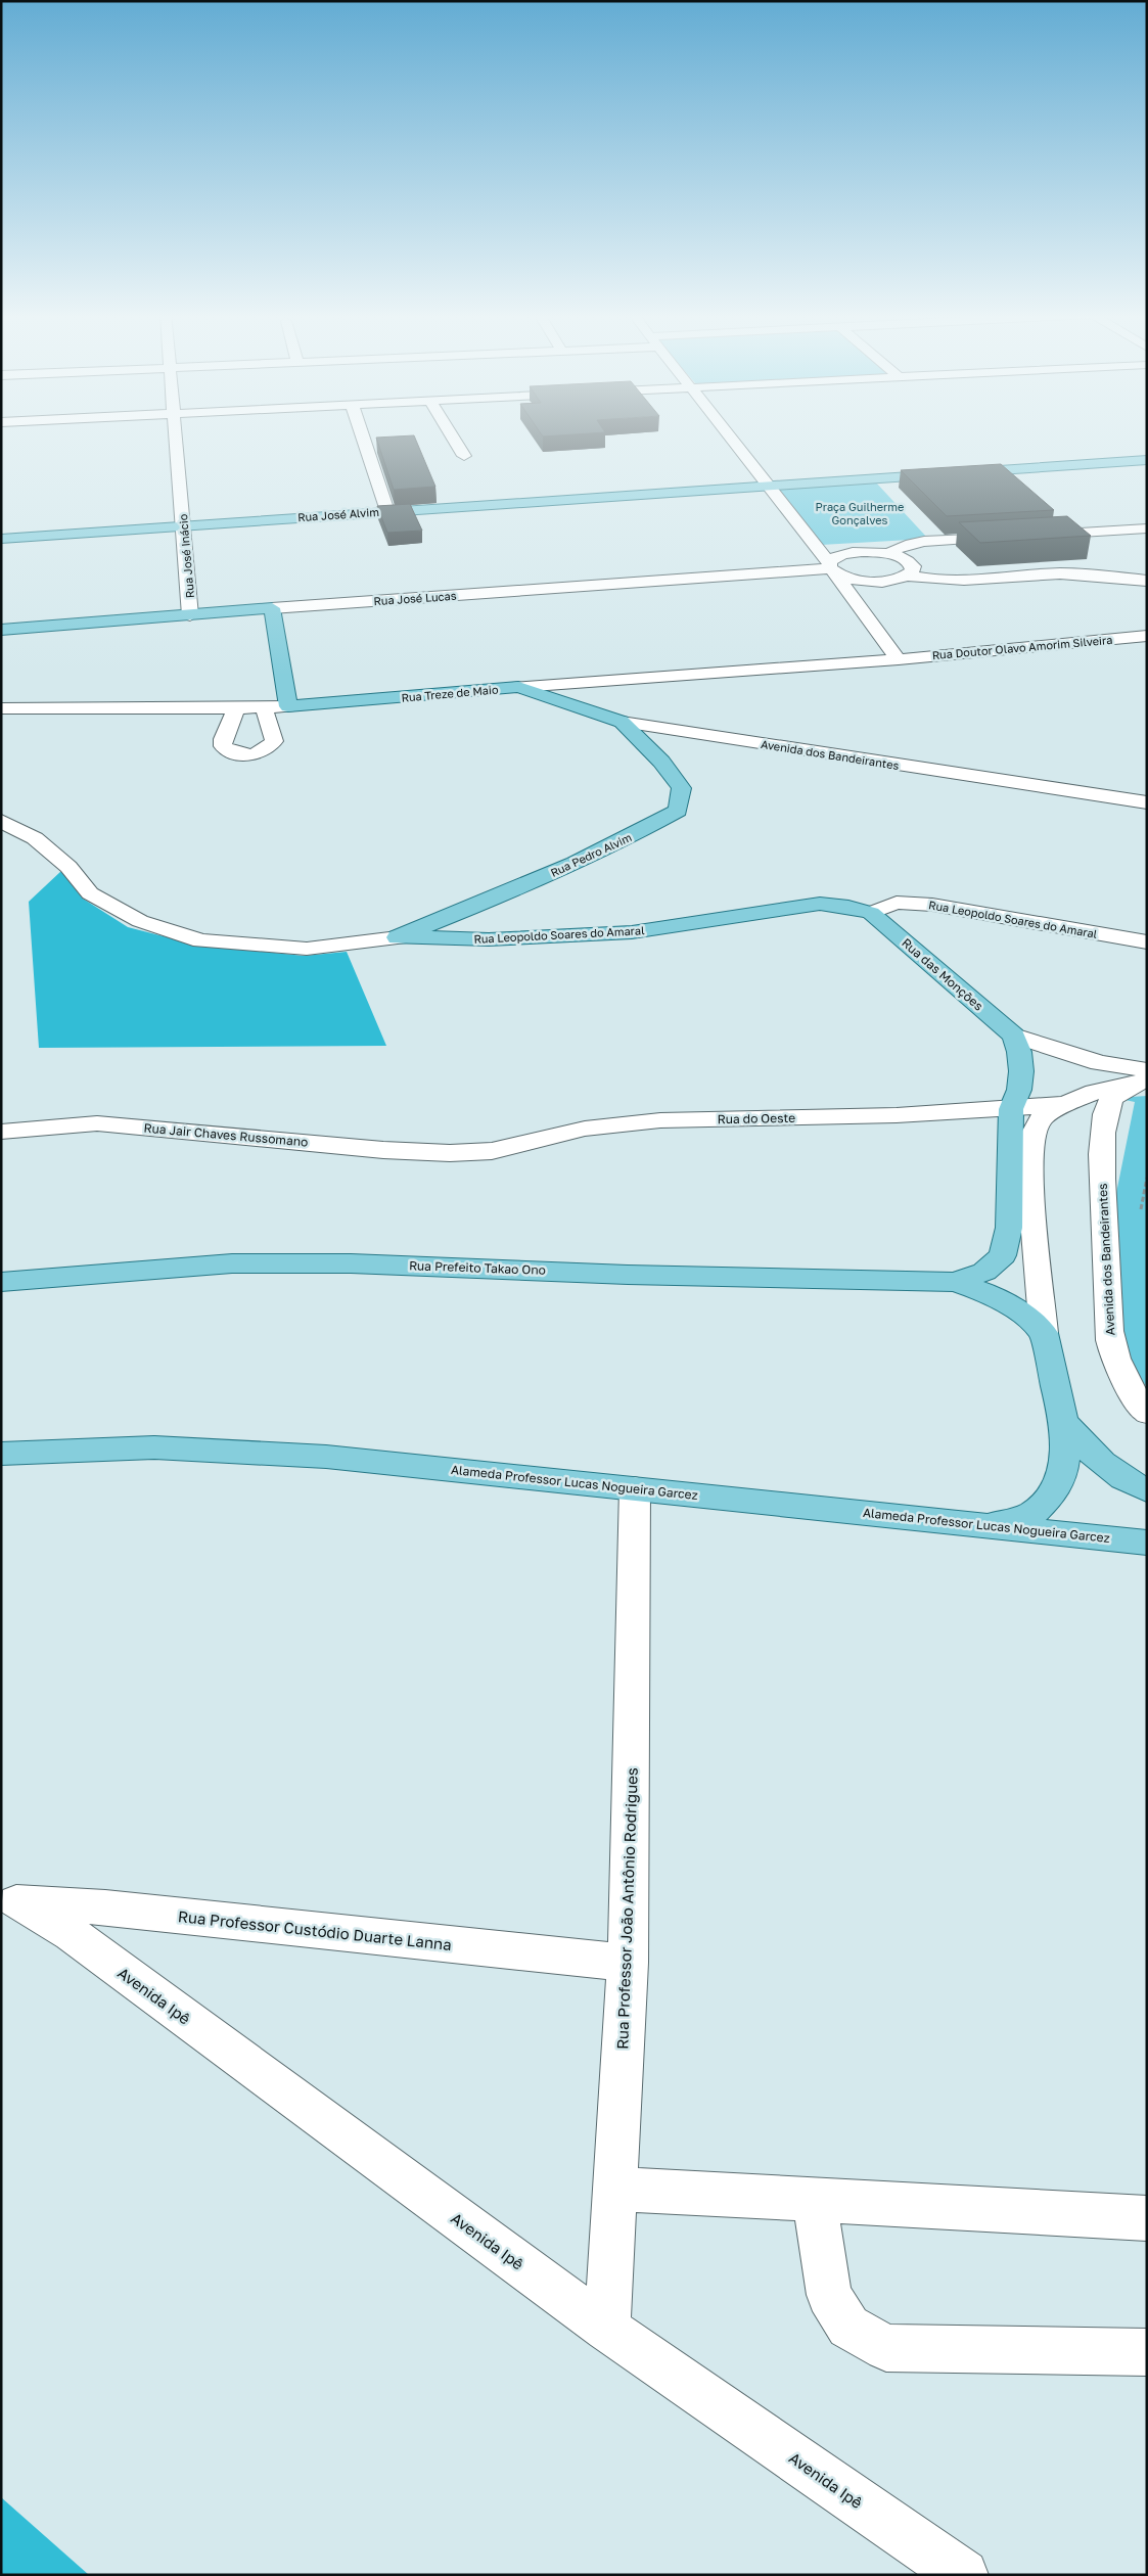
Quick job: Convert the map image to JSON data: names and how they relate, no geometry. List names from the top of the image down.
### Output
{
  "streets": {
    "main road": [
      "Rua José Alvim",
      "Rua José Lucas",
      "Rua Treze de Maio",
      "Avenida dos Bandeirantes",
      "Rua Pedro Alvim",
      "Rua Leopoldo Soares do Amaral",
      "Rua das Monções",
      "Rua Prefeito Takao Ono",
      "Alameda Professor Lucas Nogueira Garcez"
    ],
    "street": [
      "Rua José Inácio",
      "Rua Doutor Olavo Amorim Silveira",
      "Rua do Oeste",
      "Rua Jair Chaves Russomano",
      "Rua Professor João Antônio Rodrigues",
      "Rua Professor Custódio Duarte Lanna",
      "Avenida Ipê"
    ]
  },
  "crossings": [
    ["Rua José Alvim", "Rua José Inácio"],
    ["Rua José Inácio", "Rua José Lucas"],
    ["Rua Doutor Olavo Amorim Silveira", "Rua Treze de Maio"],
    ["Rua Treze de Maio", "Avenida dos Bandeirantes"],
    ["Avenida dos Bandeirantes", "Rua Pedro Alvim"],
    ["Rua Pedro Alvim", "Rua Leopoldo Soares do Amaral"],
    ["Rua Leopoldo Soares do Amaral", "Rua das Monções"],
    ["Rua do Oeste", "Rua Jair Chaves Russomano"],
    ["Alameda Professor Lucas Nogueira Garcez", "Rua Professor João Antônio Rodrigues"],
    ["Rua Professor João Antônio Rodrigues", "Rua Professor Custódio Duarte Lanna"],
    ["Rua Professor João Antônio Rodrigues", "Avenida Ipê"],
    ["Rua Professor Custódio Duarte Lanna", "Avenida Ipê"]
  ],
  "parks": ["Praça Guilherme Gonçalves"]
}
